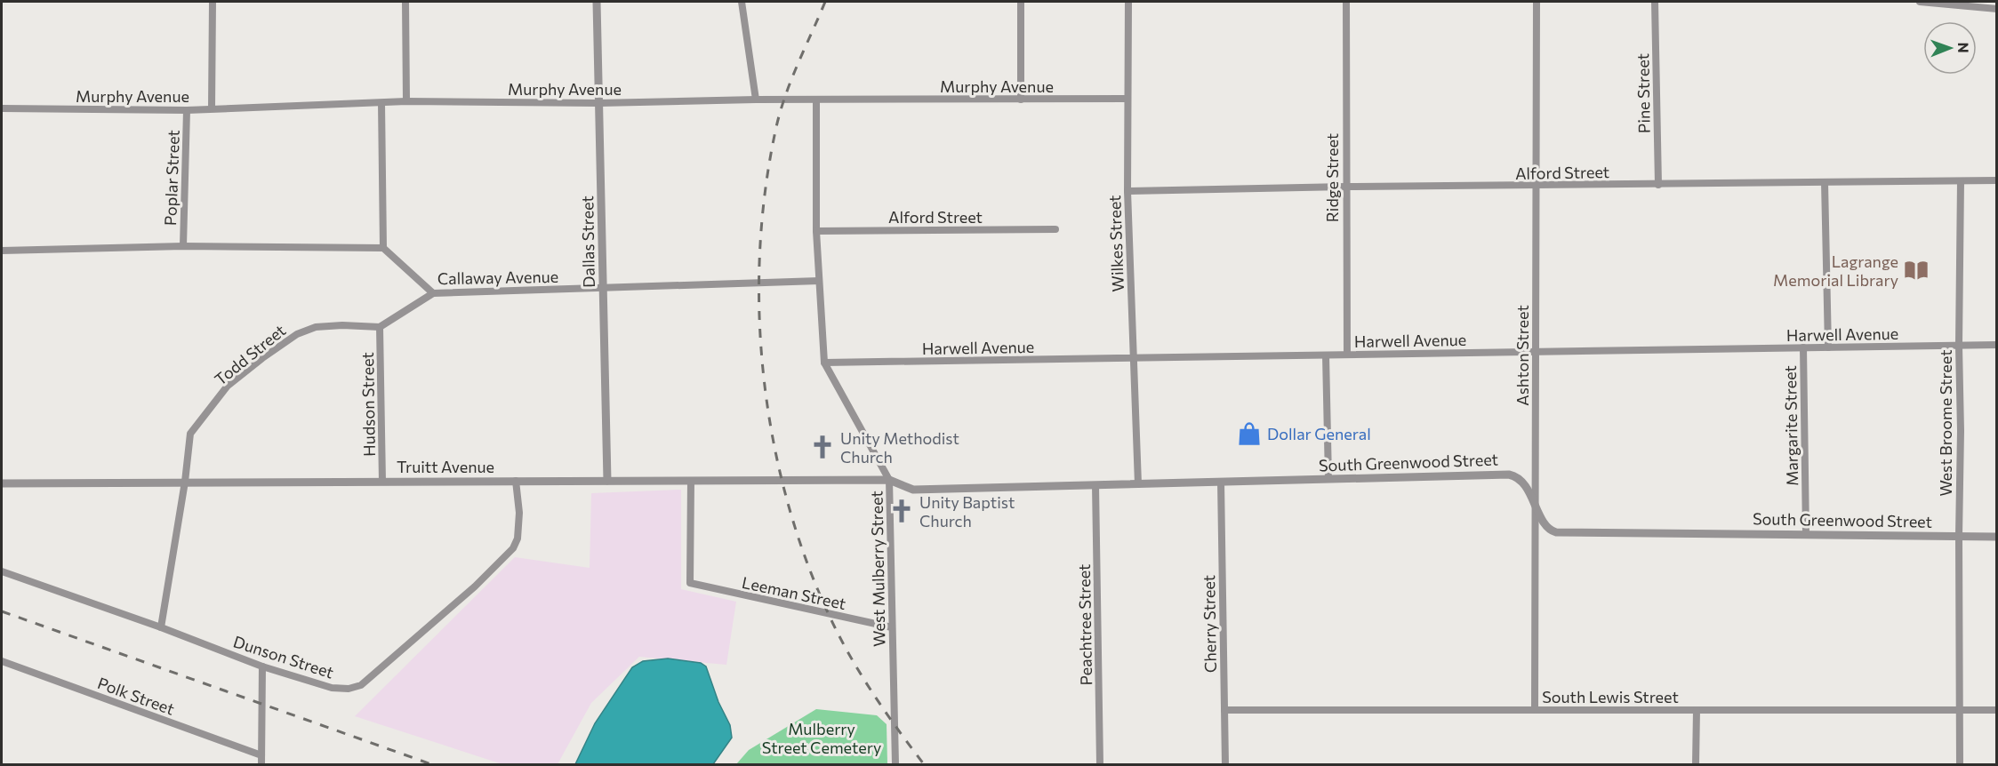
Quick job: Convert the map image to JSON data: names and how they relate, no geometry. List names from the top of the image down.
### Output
{
  "streets": {
    "street": [
      "Murphy Avenue",
      "Pine Street",
      "Alford Street",
      "Poplar Street",
      "Ridge Street",
      "Dallas Street",
      "Wilkes Street",
      "Callaway Avenue",
      "Harwell Avenue",
      "Todd Street",
      "Ashton Street",
      "Hudson Street",
      "West Broome Street",
      "Margarite Street",
      "South Greenwood Street",
      "Truitt Avenue",
      "West Mulberry Street",
      "Leeman Street",
      "Cherry Street",
      "Peachtree Street",
      "Dunson Street",
      "Polk Street",
      "South Lewis Street"
    ]
  },
  "crossings": [
    ["Murphy Avenue", "Poplar Street"],
    ["Murphy Avenue", "Dallas Street"],
    ["Murphy Avenue", "Wilkes Street"],
    ["Murphy Avenue", "West Mulberry Street"],
    ["Pine Street", "Alford Street"],
    ["Alford Street", "Ridge Street"],
    ["Alford Street", "Wilkes Street"],
    ["Alford Street", "Ashton Street"],
    ["Alford Street", "West Broome Street"],
    ["Alford Street", "West Mulberry Street"],
    ["Ridge Street", "Harwell Avenue"],
    ["Dallas Street", "Callaway Avenue"],
    ["Dallas Street", "Truitt Avenue"],
    ["Wilkes Street", "Harwell Avenue"],
    ["Wilkes Street", "South Greenwood Street"],
    ["Callaway Avenue", "West Mulberry Street"],
    ["Harwell Avenue", "Ashton Street"],
    ["Harwell Avenue", "West Broome Street"],
    ["Harwell Avenue", "Margarite Street"],
    ["Harwell Avenue", "West Mulberry Street"],
    ["Todd Street", "Hudson Street"],
    ["Todd Street", "Truitt Avenue"],
    ["Todd Street", "Dunson Street"],
    ["Ashton Street", "South Greenwood Street"],
    ["Ashton Street", "South Lewis Street"],
    ["Hudson Street", "Truitt Avenue"],
    ["West Broome Street", "South Greenwood Street"],
    ["West Broome Street", "South Lewis Street"],
    ["Margarite Street", "South Greenwood Street"],
    ["South Greenwood Street", "Truitt Avenue"],
    ["South Greenwood Street", "West Mulberry Street"],
    ["South Greenwood Street", "Cherry Street"],
    ["South Greenwood Street", "Peachtree Street"],
    ["Truitt Avenue", "West Mulberry Street"],
    ["Truitt Avenue", "Leeman Street"],
    ["Truitt Avenue", "Dunson Street"],
    ["West Mulberry Street", "Leeman Street"],
    ["Cherry Street", "South Lewis Street"]
  ],
  "parks": ["Mulberry Street Cemetery"],
  "places": {
    "library": ["Lagrange Memorial Library"],
    "shop": ["Dollar General"],
    "church": ["Unity Methodist Church", "Unity Baptist Church"]
  },
  "north": "right"
}
